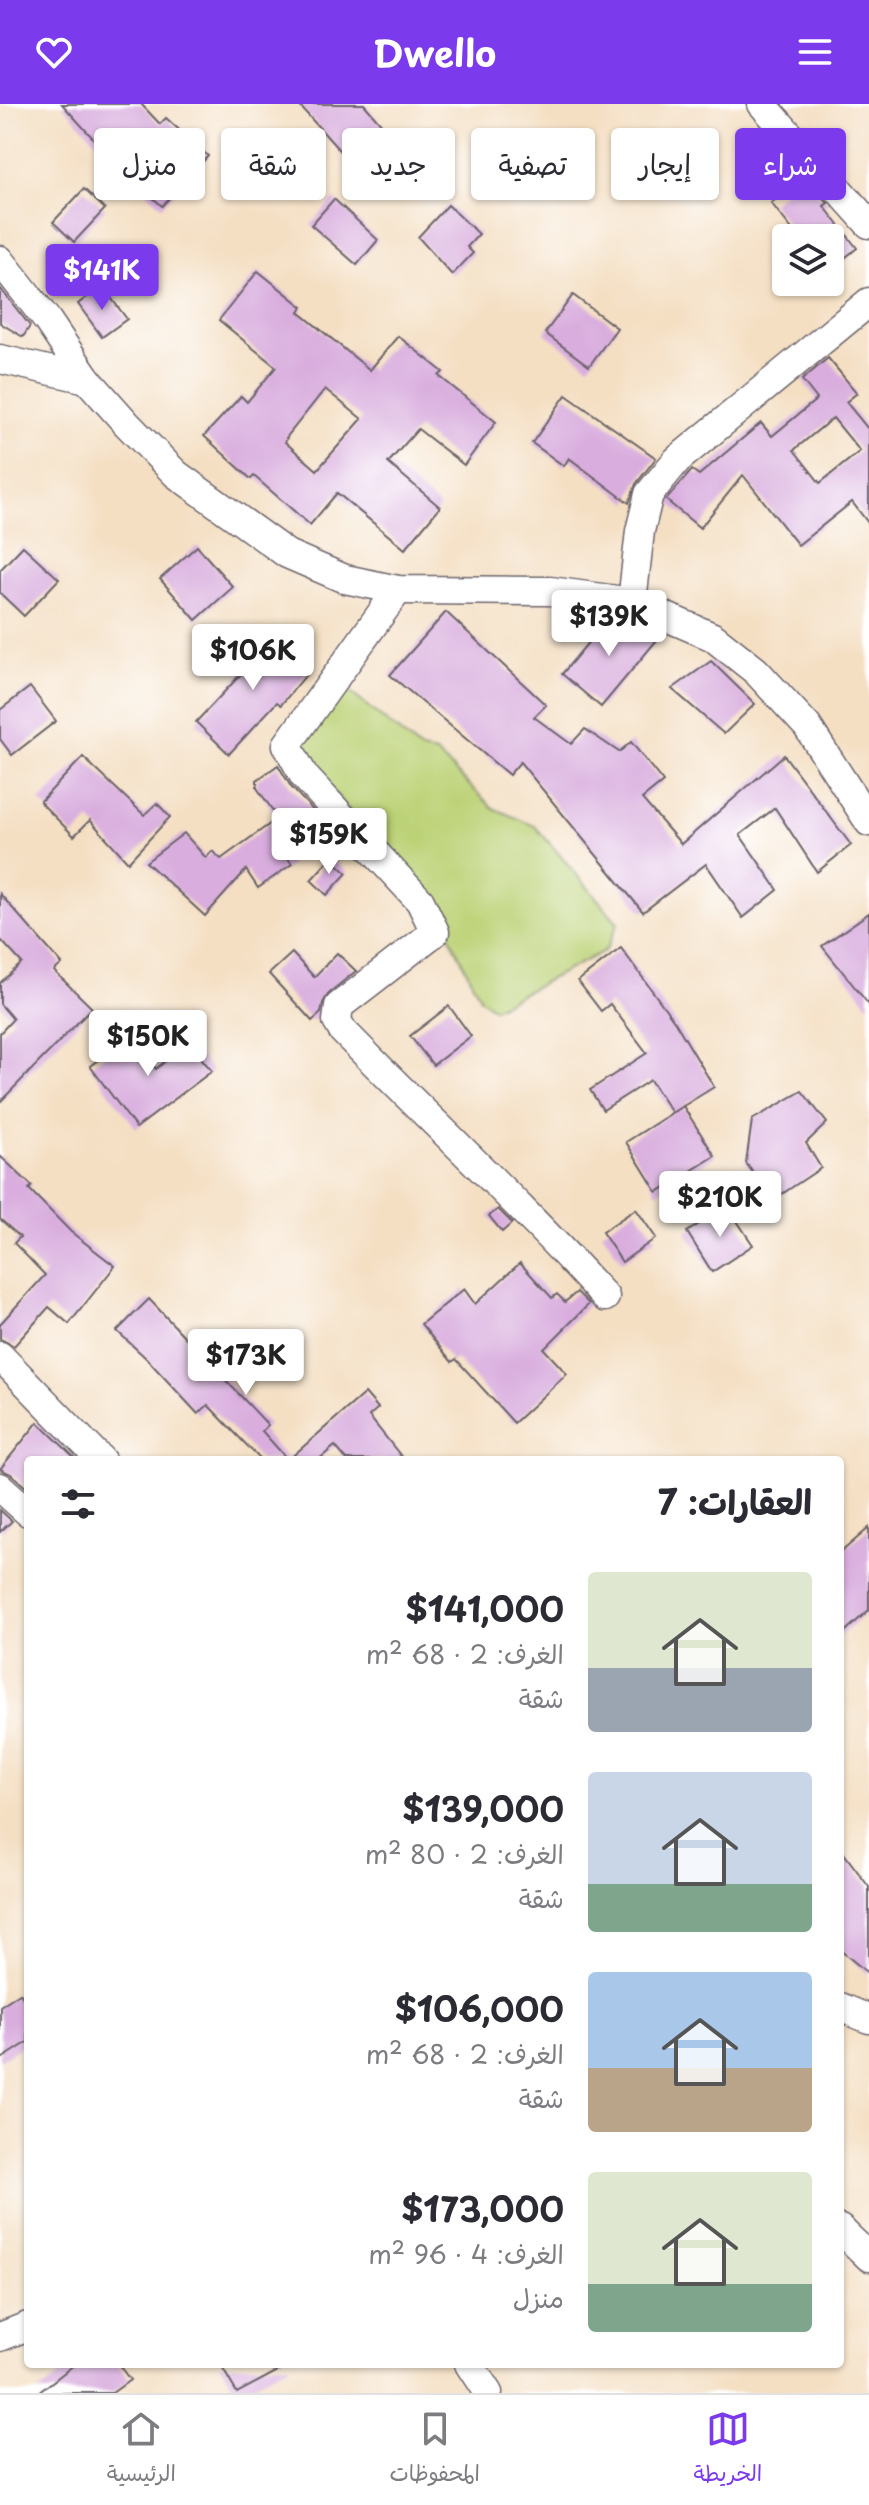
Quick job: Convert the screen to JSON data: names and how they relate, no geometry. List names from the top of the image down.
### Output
{
  "page": {
    "header": "Dwello",
    "chip": [
      "شراء",
      "إيجار",
      "تصفية",
      "جديد",
      "شقة",
      "منزل"
    ],
    "price": [
      "$141K",
      "$139K",
      "$106K",
      "$159K",
      "$150K",
      "$210K",
      "$173K"
    ],
    "heading": "العقارات: 7",
    "list": [
      {
        "name": "$141,000",
        "note": "الغرف: 2 · 68 m² · شقة"
      },
      {
        "name": "$139,000",
        "note": "الغرف: 2 · 80 m² · شقة"
      },
      {
        "name": "$106,000",
        "note": "الغرف: 2 · 68 m² · شقة"
      },
      {
        "name": "$173,000",
        "note": "الغرف: 4 · 96 m² · منزل"
      }
    ],
    "tabs": ["الخريطة", "المحفوظات", "الرئيسية"]
  }
}
